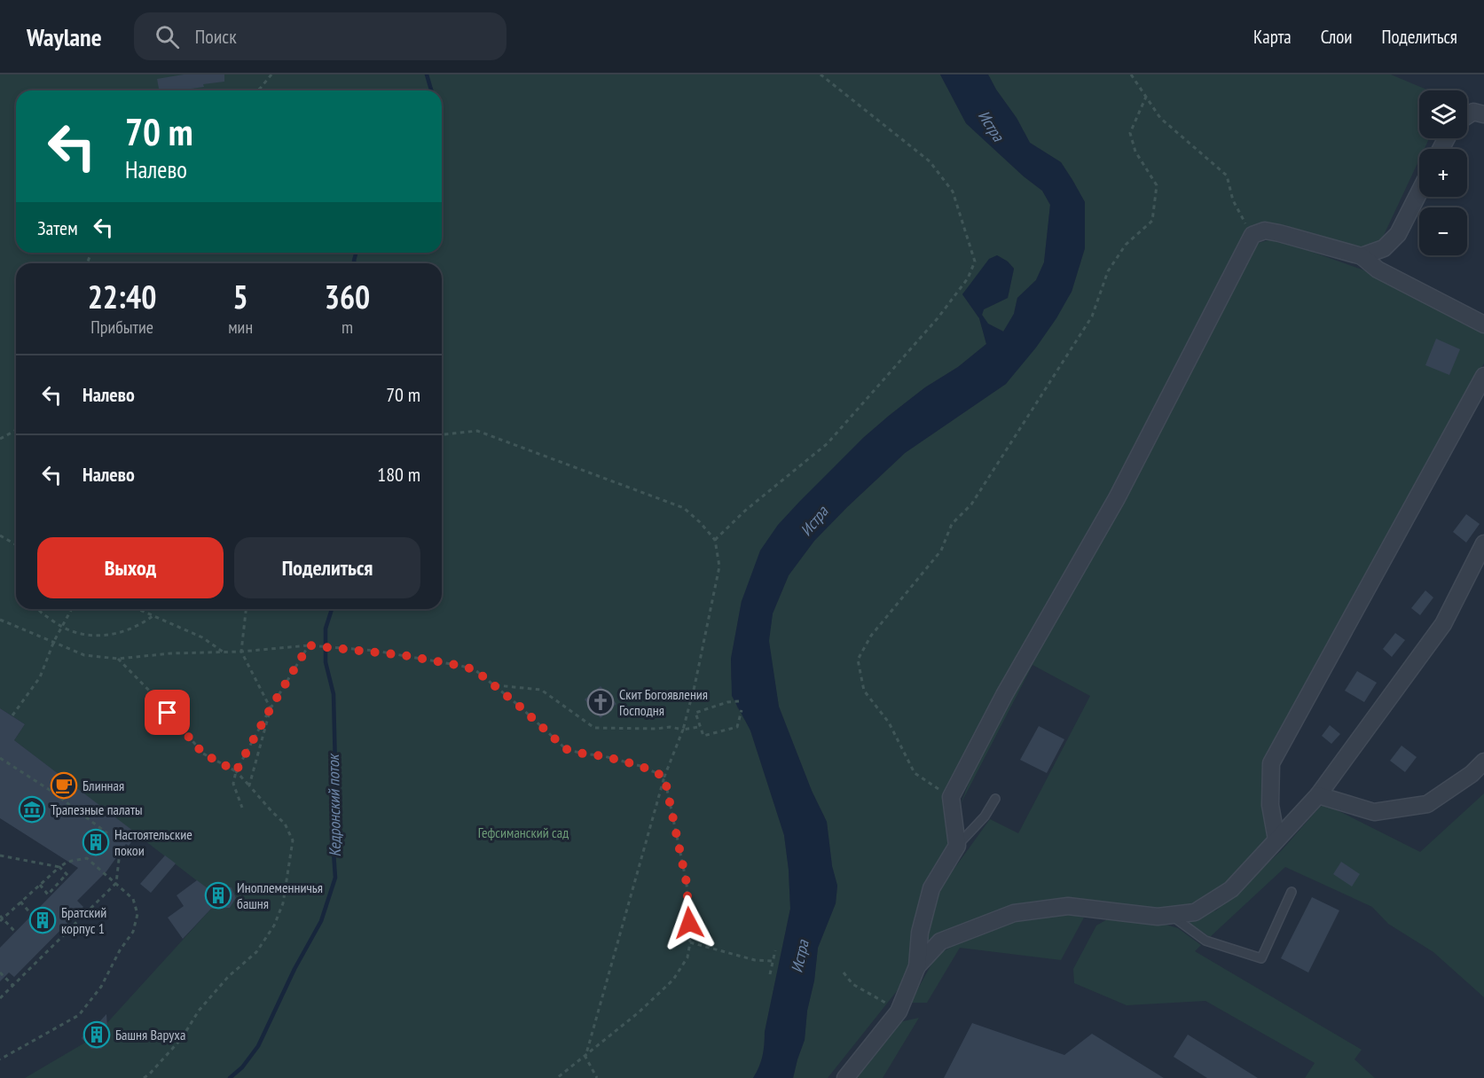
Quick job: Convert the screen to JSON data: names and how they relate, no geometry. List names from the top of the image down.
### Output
{
  "water": ["Истра", "Кедронский поток"],
  "parks": ["Гефсиманский сад"],
  "places": {
    "church": ["Скит Богоявления Господня"],
    "cafe": ["Блинная"],
    "museum": ["Трапезные палаты"],
    "building": [
      "Настоятельские покои",
      "Иноплеменничья башня",
      "Братский корпус 1",
      "Башня Варуха"
    ]
  },
  "page": {
    "header": "Waylane",
    "search": "Поиск",
    "nav": ["Карта", "Слои", "Поделиться"],
    "map_buttons": ["+", "−"],
    "turn": ["70 m", "Налево"],
    "then": "Затем",
    "eta": [
      "22:40",
      "Прибытие",
      "5",
      "мин",
      "360",
      "m"
    ],
    "list": [
      {
        "name": "Налево",
        "value": "70 m"
      },
      {
        "name": "Налево",
        "value": "180 m"
      }
    ],
    "buttons": ["Выход", "Поделиться"]
  }
}
